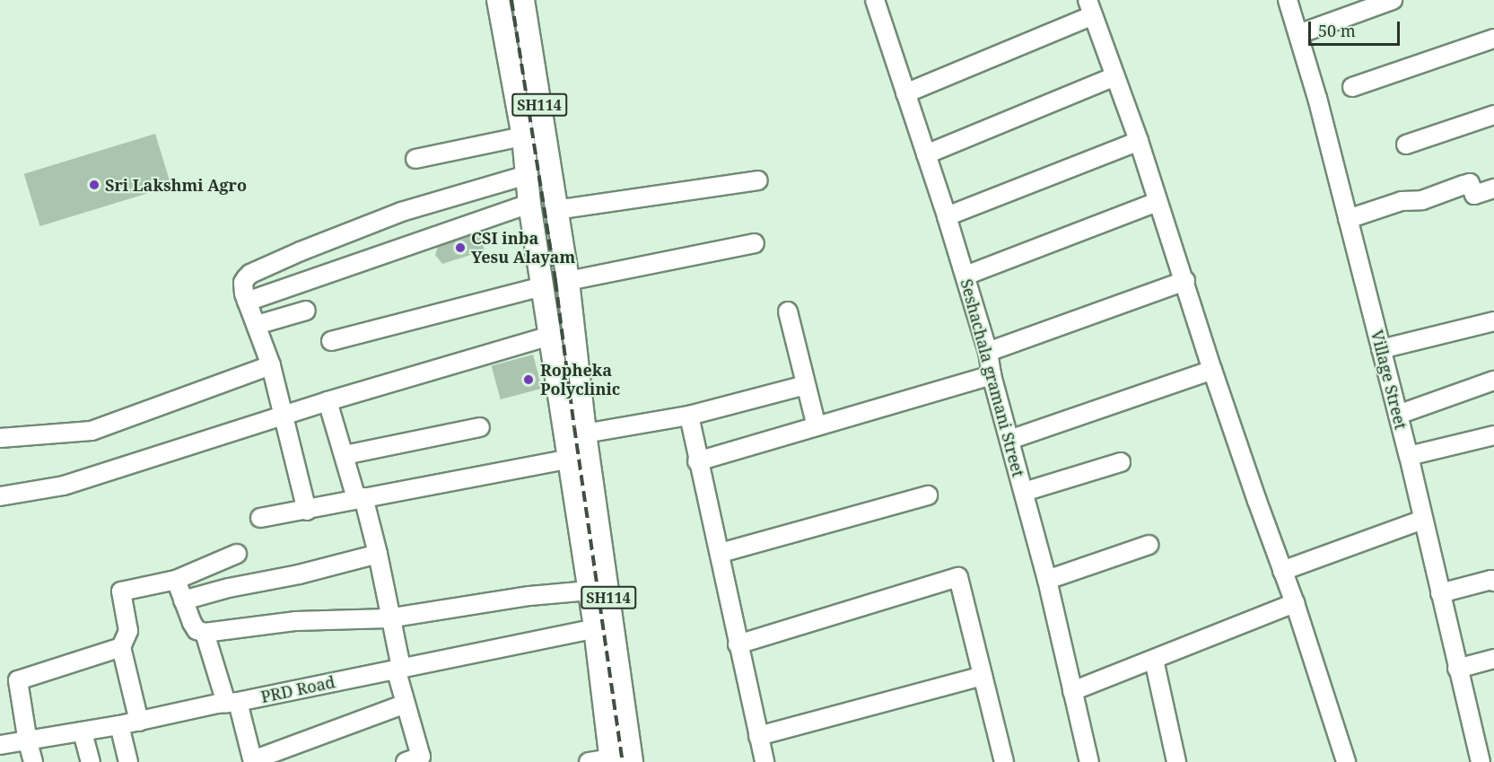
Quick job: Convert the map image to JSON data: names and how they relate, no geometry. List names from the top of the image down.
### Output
{
  "streets": {
    "main road": ["SH114"],
    "street": ["Seshachala gramani Street", "Village Street", "PRD Road"]
  },
  "crossings": [
    ["SH114", "PRD Road"]
  ],
  "places": ["Sri Lakshmi Agro", "CSI inba Yesu Alayam", "Ropheka Polyclinic"],
  "scale_bar": "50 m"
}
